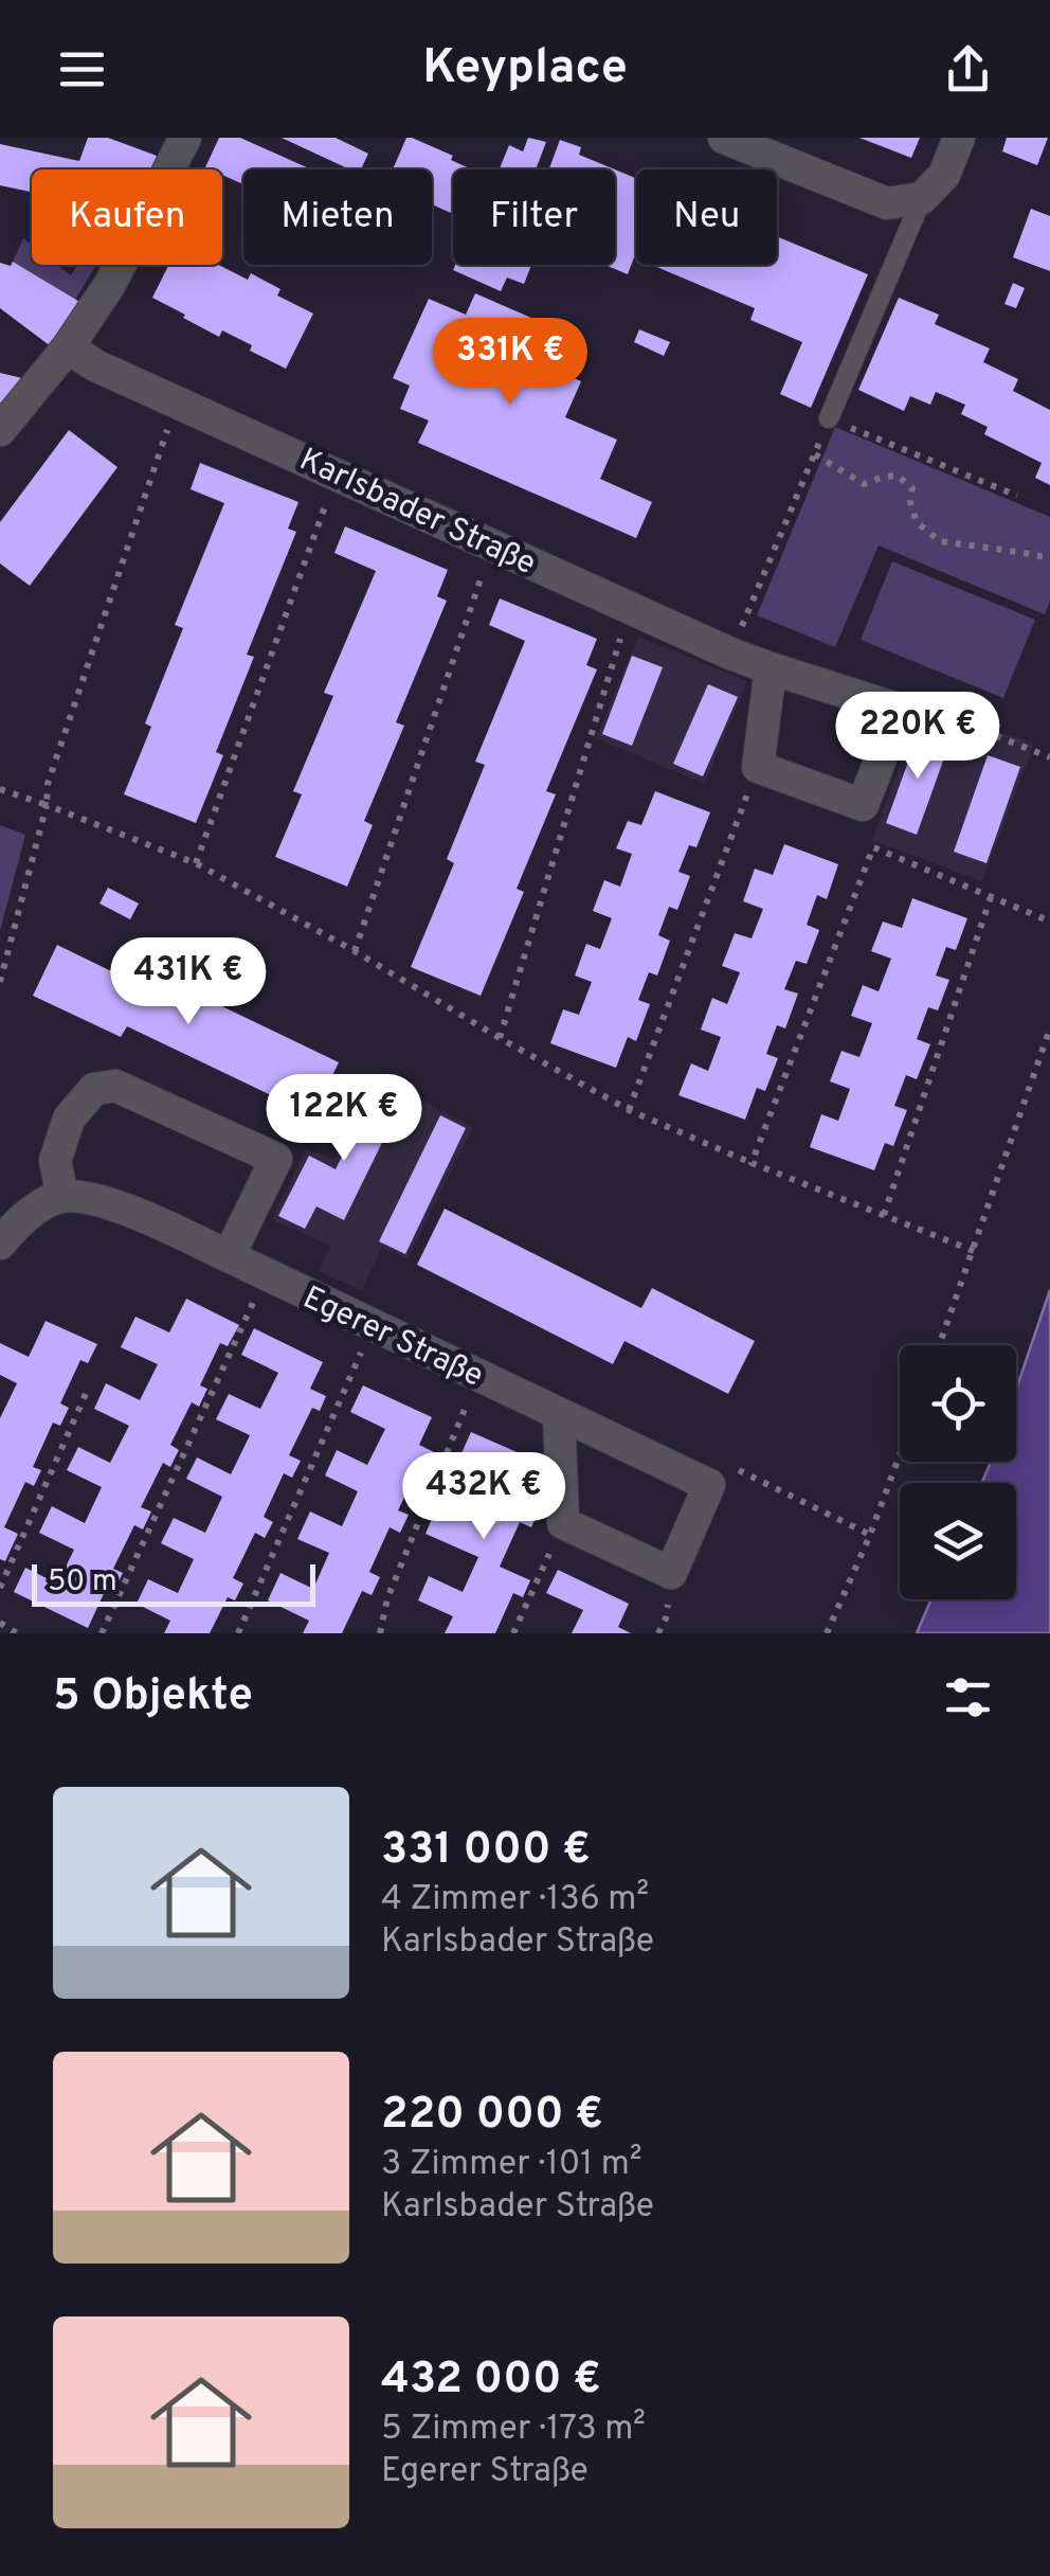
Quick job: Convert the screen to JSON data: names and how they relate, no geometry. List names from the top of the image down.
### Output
{
  "streets": {
    "street": ["Karlsbader Straße", "Egerer Straße"]
  },
  "scale_bar": "50 m",
  "page": {
    "header": "Keyplace",
    "chip": [
      "Kaufen",
      "Mieten",
      "Filter",
      "Neu"
    ],
    "price": [
      "331K €",
      "220K €",
      "431K €",
      "122K €",
      "432K €"
    ],
    "scale": "50 m",
    "heading": "5 Objekte",
    "list": [
      {
        "name": "331 000 €",
        "note": "4 Zimmer · 136 m² · Karlsbader Straße"
      },
      {
        "name": "220 000 €",
        "note": "3 Zimmer · 101 m² · Karlsbader Straße"
      },
      {
        "name": "432 000 €",
        "note": "5 Zimmer · 173 m² · Egerer Straße"
      }
    ]
  }
}
